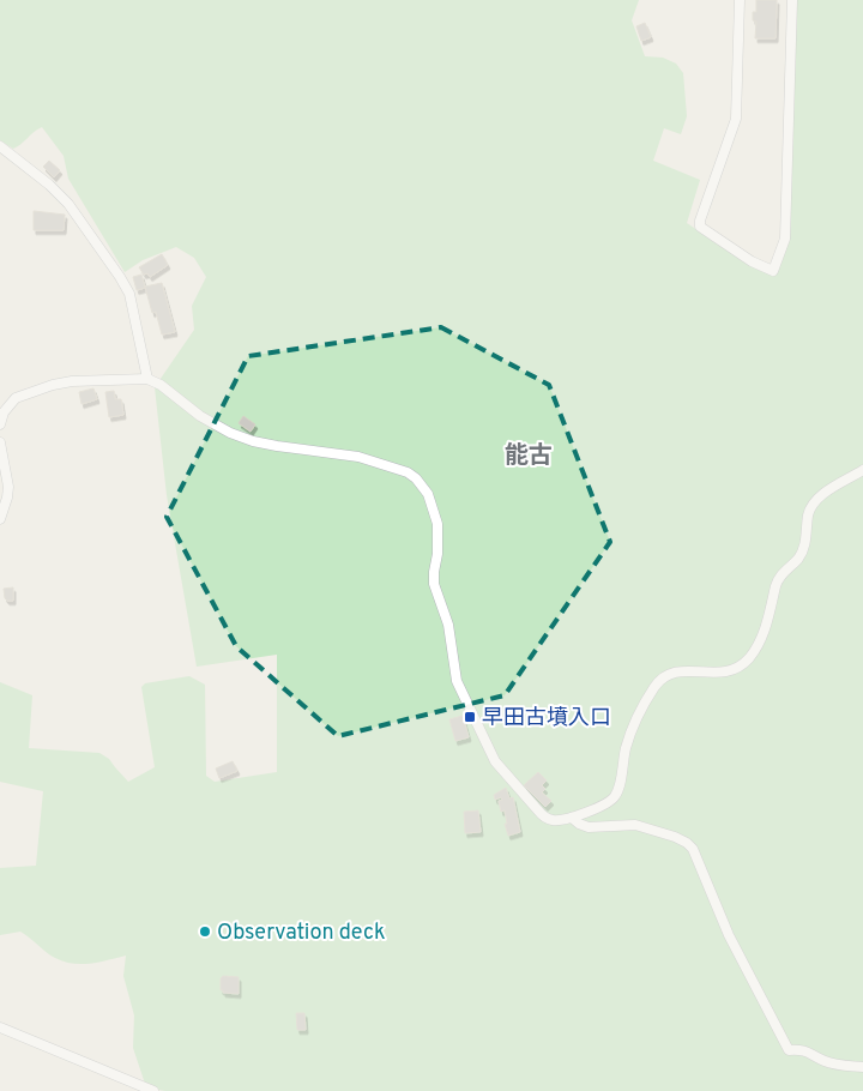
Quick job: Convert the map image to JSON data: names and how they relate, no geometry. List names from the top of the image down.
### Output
{
  "districts": ["能古"],
  "places": {
    "transit": ["早田古墳入口"],
    "other": ["Observation deck"]
  }
}
